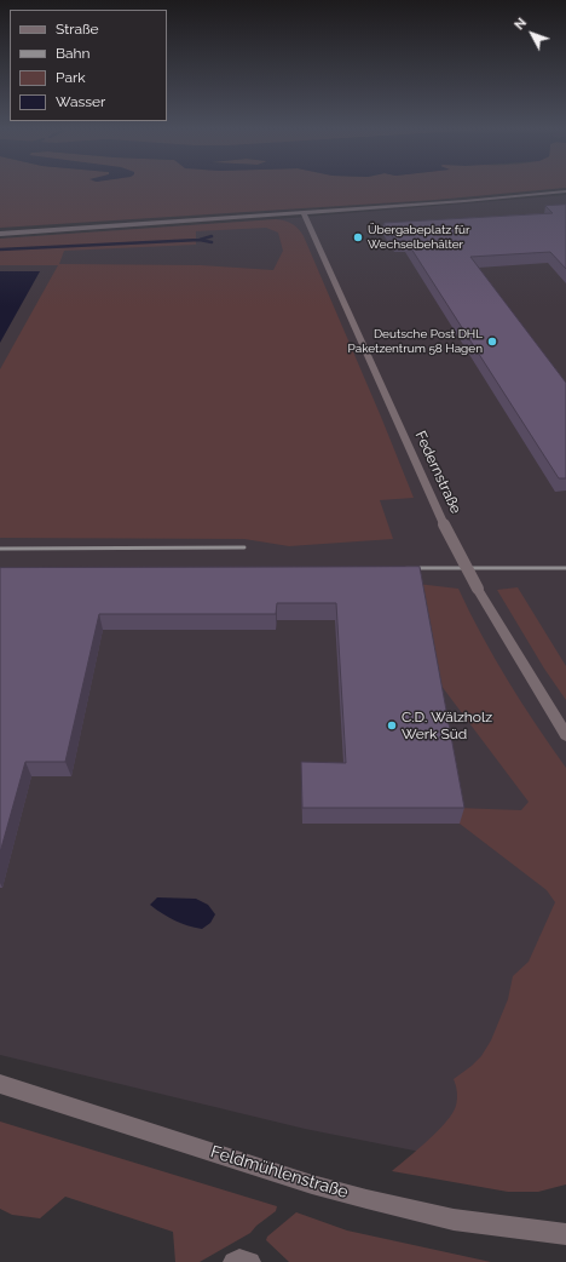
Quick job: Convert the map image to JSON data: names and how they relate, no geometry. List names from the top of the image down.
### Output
{
  "streets": {
    "street": ["Federnstraße", "Feldmühlenstraße"]
  },
  "places": ["Übergabeplatz für Wechselbehälter", "Deutsche Post DHL Paketzentrum 58 Hagen", "C.D. Wälzholz Werk Süd"],
  "legend": [
    "Straße",
    "Bahn",
    "Park",
    "Wasser"
  ],
  "north": "top left"
}
